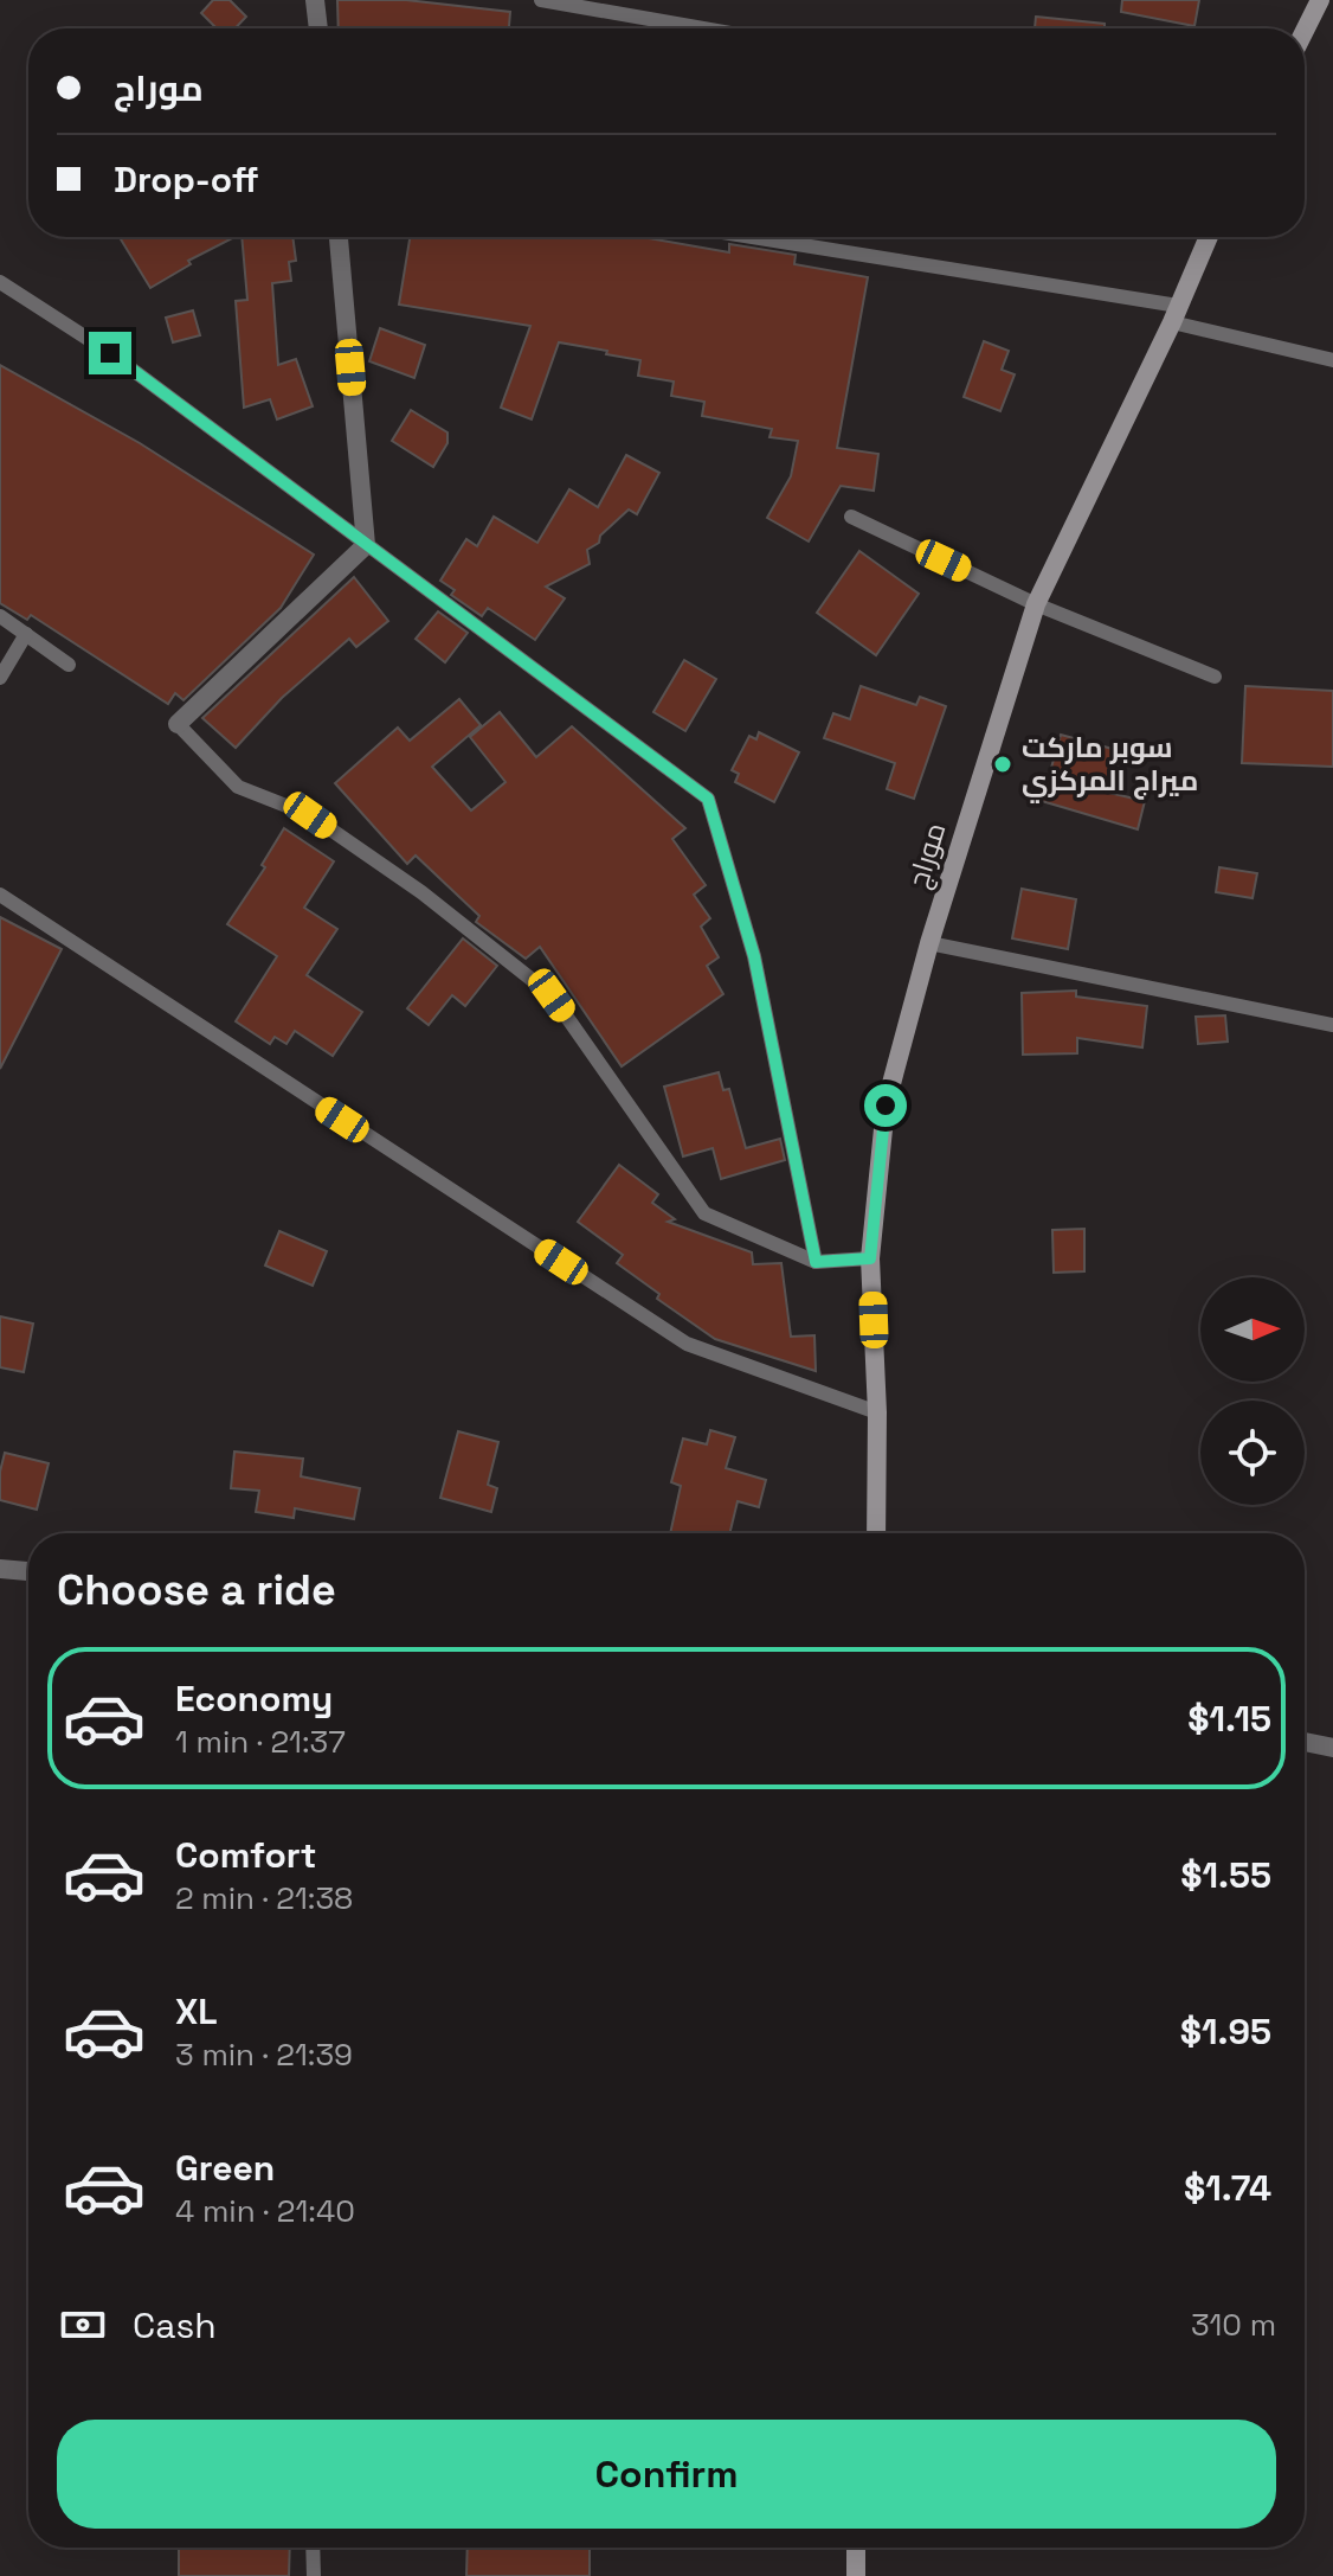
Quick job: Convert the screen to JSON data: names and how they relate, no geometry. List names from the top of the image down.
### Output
{
  "streets": {
    "main road": ["موراج"]
  },
  "places": ["سوبر ماركت ميراج المركزي"],
  "north": "right",
  "page": {
    "banner": ["موراج", "Drop-off"],
    "heading": "Choose a ride",
    "list": [
      {
        "name": "Economy",
        "note": "1 min · 21:37",
        "value": "$1.15"
      },
      {
        "name": "Comfort",
        "note": "2 min · 21:38",
        "value": "$1.55"
      },
      {
        "name": "XL",
        "note": "3 min · 21:39",
        "value": "$1.95"
      },
      {
        "name": "Green",
        "note": "4 min · 21:40",
        "value": "$1.74"
      }
    ],
    "pay": ["Cash", "310 m"],
    "buttons": "Confirm"
  }
}
